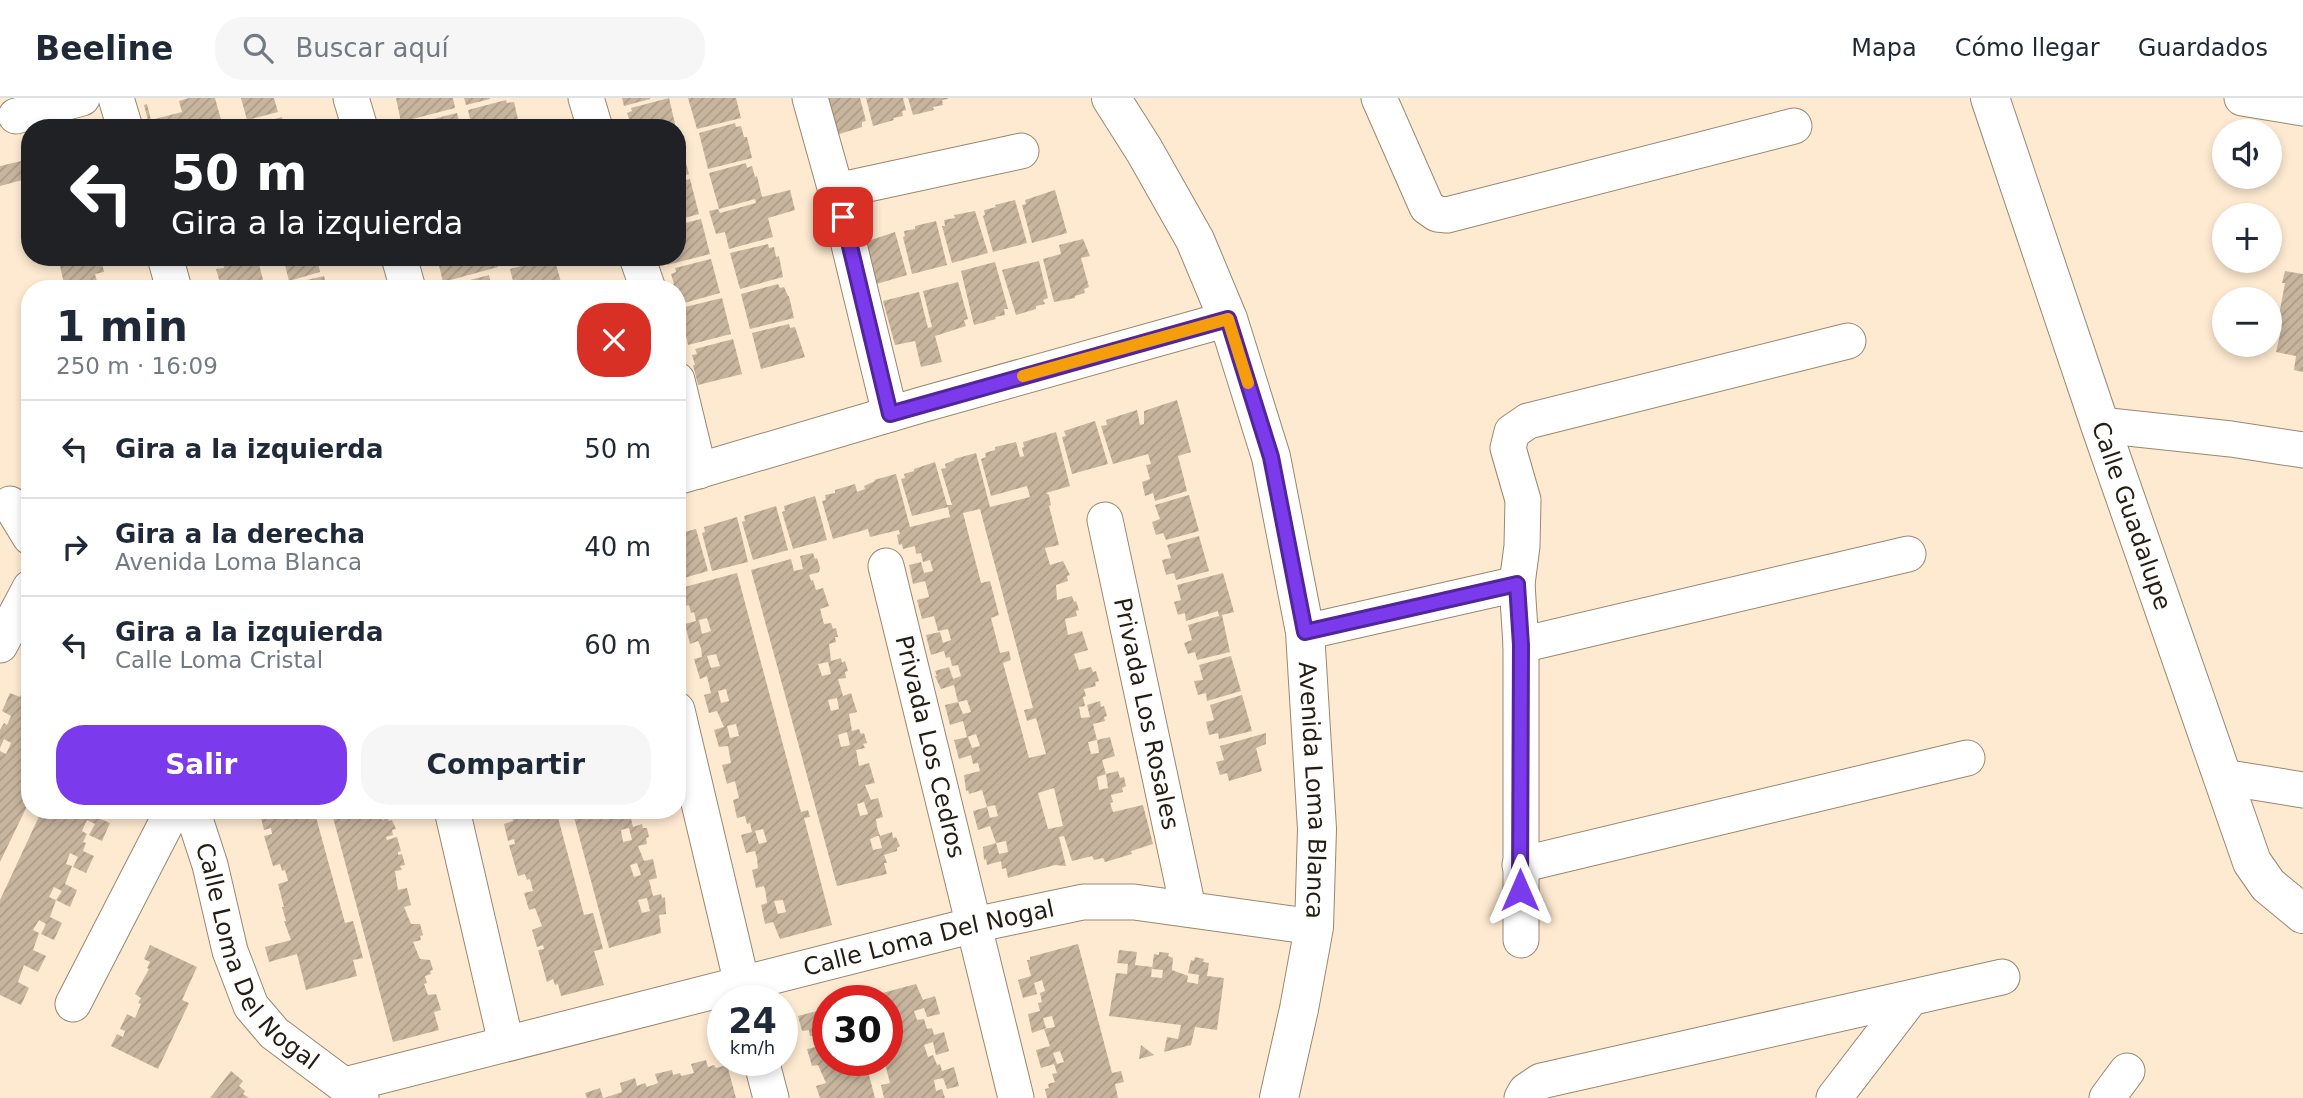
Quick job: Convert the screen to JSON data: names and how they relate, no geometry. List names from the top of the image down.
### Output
{
  "streets": {
    "street": [
      "Calle Guadalupe",
      "Privada Los Rosales",
      "Privada Los Cedros",
      "Avenida Loma Blanca",
      "Calle Loma Del Nogal"
    ]
  },
  "crossings": [
    ["Privada Los Rosales", "Calle Loma Del Nogal"],
    ["Privada Los Cedros", "Calle Loma Del Nogal"],
    ["Avenida Loma Blanca", "Calle Loma Del Nogal"]
  ],
  "page": {
    "header": "Beeline",
    "search": "Buscar aquí",
    "nav": ["Mapa", "Cómo llegar", "Guardados"],
    "map_buttons": ["+", "−"],
    "turn": ["50 m", "Gira a la izquierda"],
    "heading": ["1 min", "250 m · 16:09"],
    "list": [
      {
        "name": "Gira a la izquierda",
        "value": "50 m"
      },
      {
        "name": "Gira a la derecha",
        "note": "Avenida Loma Blanca",
        "value": "40 m"
      },
      {
        "name": "Gira a la izquierda",
        "note": "Calle Loma Cristal",
        "value": "60 m"
      }
    ],
    "buttons": ["Salir", "Compartir"],
    "speed": "24 km/h",
    "limit": "30"
  }
}
